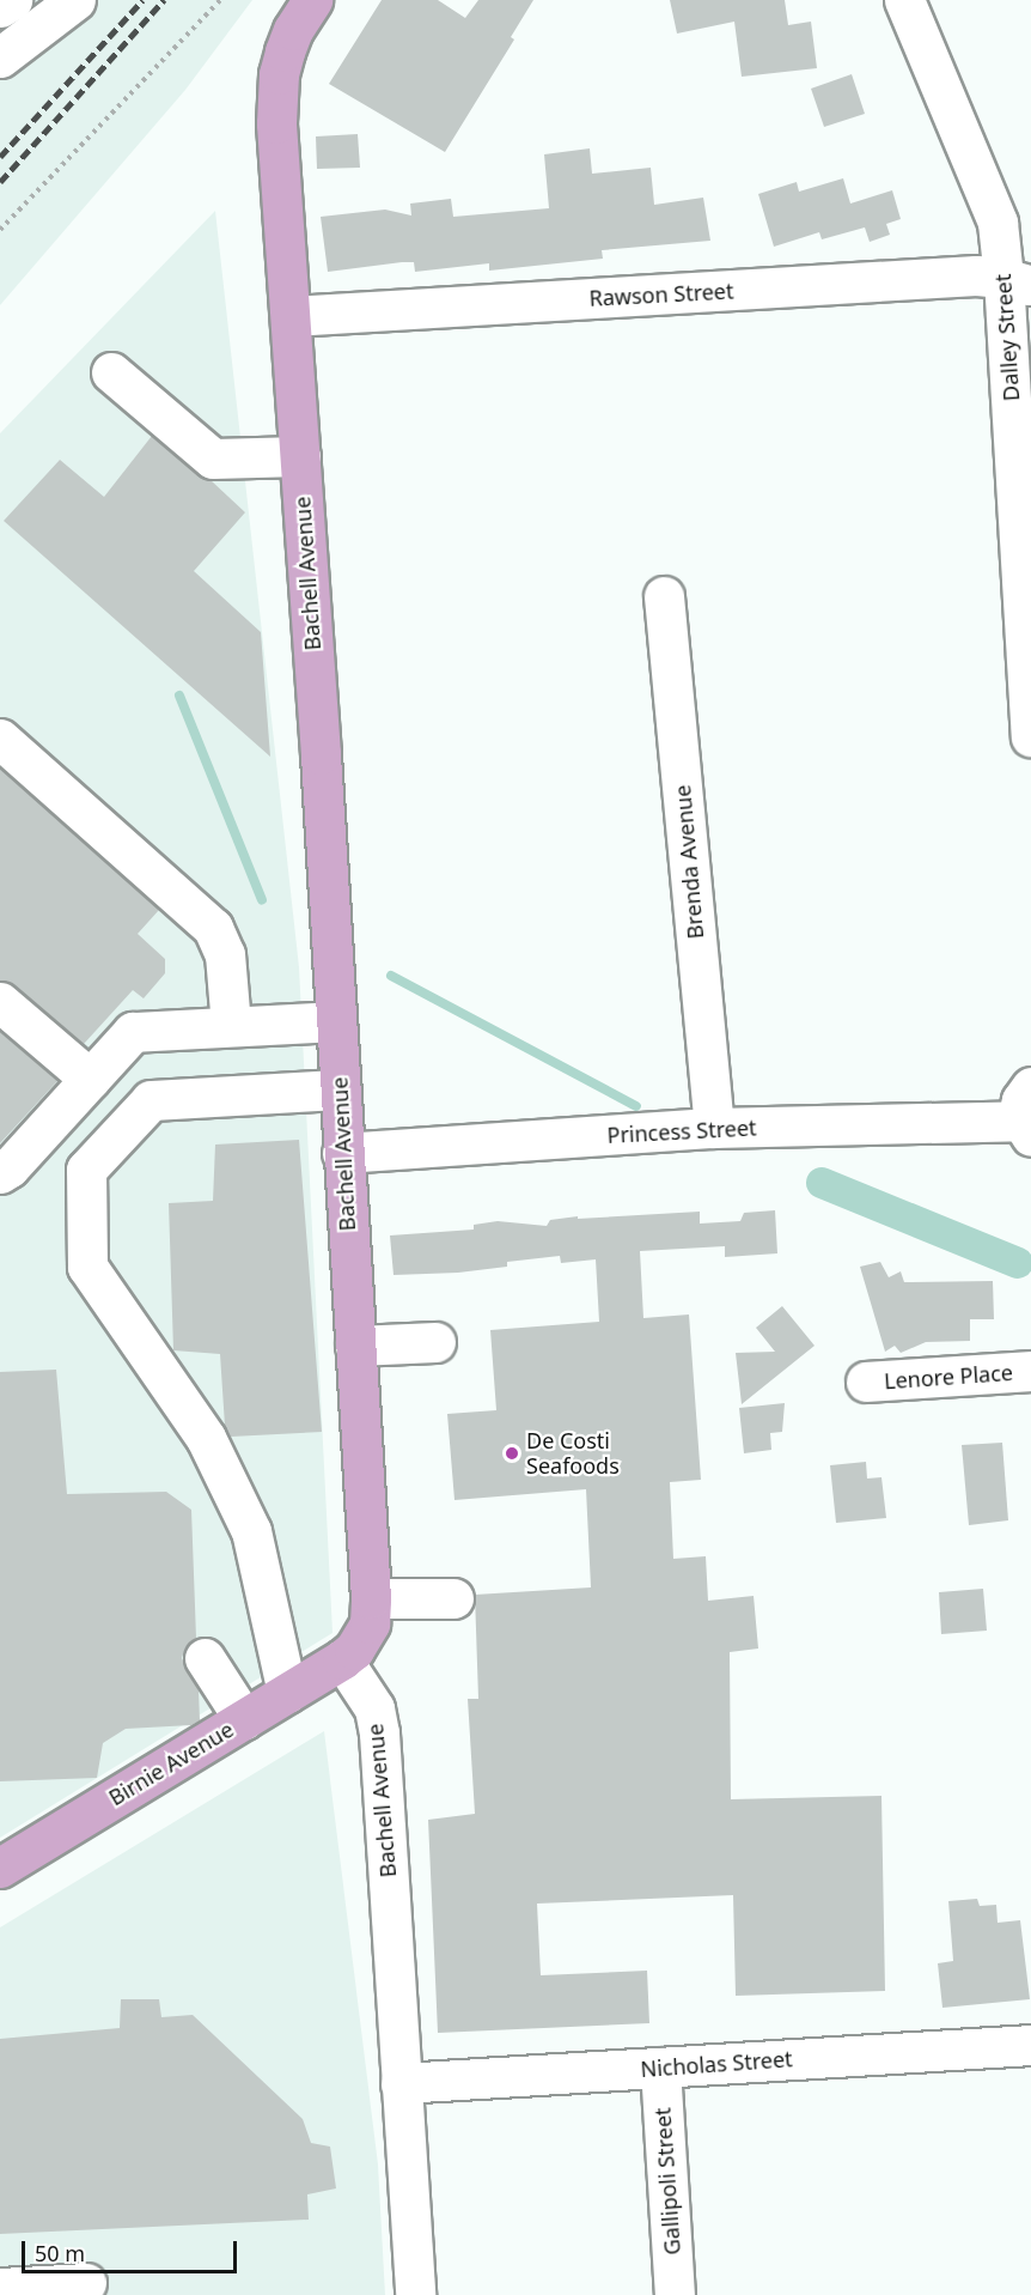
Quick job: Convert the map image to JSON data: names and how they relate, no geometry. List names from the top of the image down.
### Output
{
  "streets": {
    "main road": ["Bachell Avenue", "Birnie Avenue"],
    "street": [
      "Rawson Street",
      "Dalley Street",
      "Brenda Avenue",
      "Princess Street",
      "Lenore Place",
      "Nicholas Street",
      "Gallipoli Street"
    ]
  },
  "crossings": [
    ["Rawson Street", "Dalley Street"],
    ["Rawson Street", "Bachell Avenue"],
    ["Bachell Avenue", "Princess Street"],
    ["Bachell Avenue", "Birnie Avenue"],
    ["Bachell Avenue", "Nicholas Street"],
    ["Brenda Avenue", "Princess Street"],
    ["Nicholas Street", "Gallipoli Street"]
  ],
  "places": ["De Costi Seafoods"],
  "scale_bar": "50 m"
}
